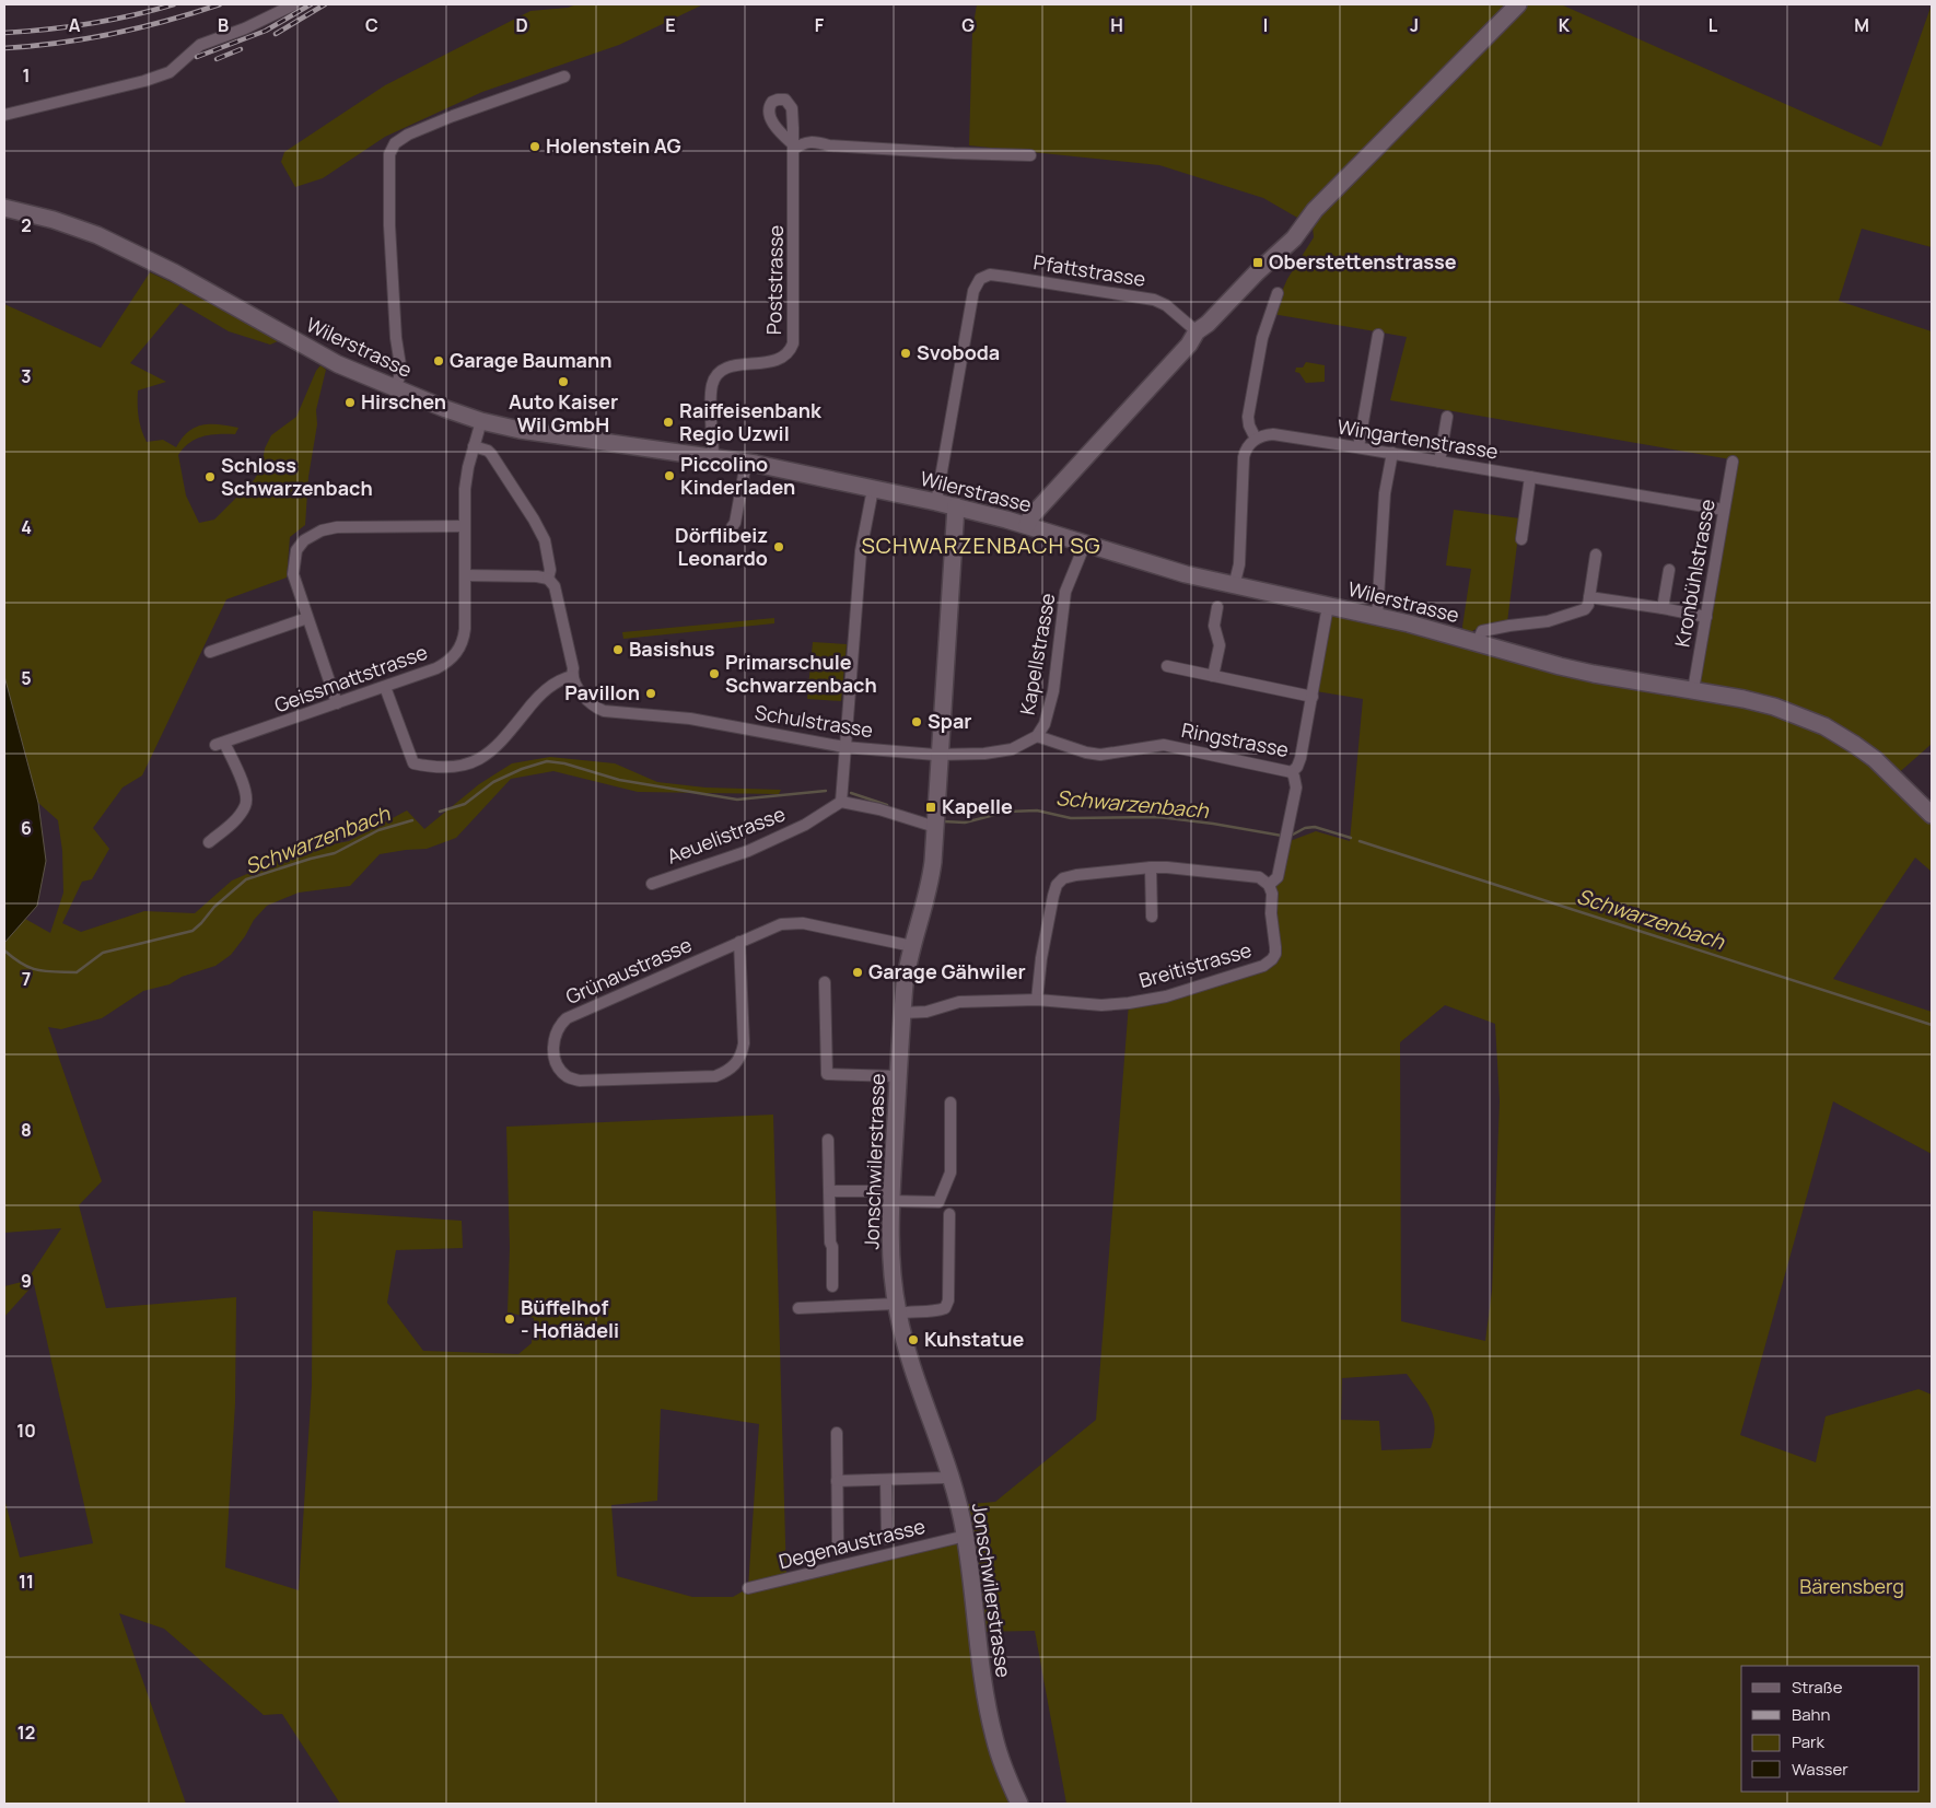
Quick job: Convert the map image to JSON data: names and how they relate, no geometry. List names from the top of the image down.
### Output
{
  "streets": {
    "main road": ["Wilerstrasse", "Jonschwilerstrasse"],
    "street": [
      "Pfattstrasse",
      "Poststrasse",
      "Wingartenstrasse",
      "Kronbühlstrasse",
      "Kapellstrasse",
      "Geissmattstrasse",
      "Schulstrasse",
      "Ringstrasse",
      "Aeuelistrasse",
      "Breitistrasse",
      "Grünaustrasse",
      "Degenaustrasse"
    ]
  },
  "crossings": [
    ["Pfattstrasse", "Wilerstrasse"],
    ["Poststrasse", "Wilerstrasse"],
    ["Wilerstrasse", "Kronbühlstrasse"],
    ["Wilerstrasse", "Kapellstrasse"],
    ["Wilerstrasse", "Geissmattstrasse"],
    ["Wilerstrasse", "Ringstrasse"],
    ["Wilerstrasse", "Jonschwilerstrasse"],
    ["Wingartenstrasse", "Kronbühlstrasse"],
    ["Kapellstrasse", "Schulstrasse"],
    ["Kapellstrasse", "Ringstrasse"],
    ["Kapellstrasse", "Jonschwilerstrasse"],
    ["Schulstrasse", "Jonschwilerstrasse"],
    ["Breitistrasse", "Jonschwilerstrasse"],
    ["Grünaustrasse", "Jonschwilerstrasse"],
    ["Jonschwilerstrasse", "Degenaustrasse"]
  ],
  "districts": ["SCHWARZENBACH SG"],
  "water": ["Schwarzenbach"],
  "parks": ["Bärensberg"],
  "places": {
    "other": [
      "Holenstein AG",
      "Svoboda",
      "Garage Baumann",
      "Auto Kaiser Wil GmbH",
      "Hirschen",
      "Raiffeisenbank Regio Uzwil",
      "Piccolino Kinderladen",
      "Schloss Schwarzenbach",
      "Dörflibeiz Leonardo",
      "Basishus",
      "Primarschule Schwarzenbach",
      "Pavillon",
      "Spar",
      "Garage Gähwiler",
      "Büffelhof - Hoflädeli",
      "Kuhstatue"
    ],
    "transit": ["Oberstettenstrasse", "Kapelle"]
  },
  "legend": [
    "Straße",
    "Bahn",
    "Park",
    "Wasser"
  ],
  "grid": {
    "columns": [
      "A",
      "B",
      "C",
      "D",
      "E",
      "F",
      "G",
      "H",
      "I",
      "J",
      "K",
      "L",
      "M"
    ],
    "rows": [
      "1",
      "2",
      "3",
      "4",
      "5",
      "6",
      "7",
      "8",
      "9",
      "10",
      "11",
      "12"
    ]
  }
}
